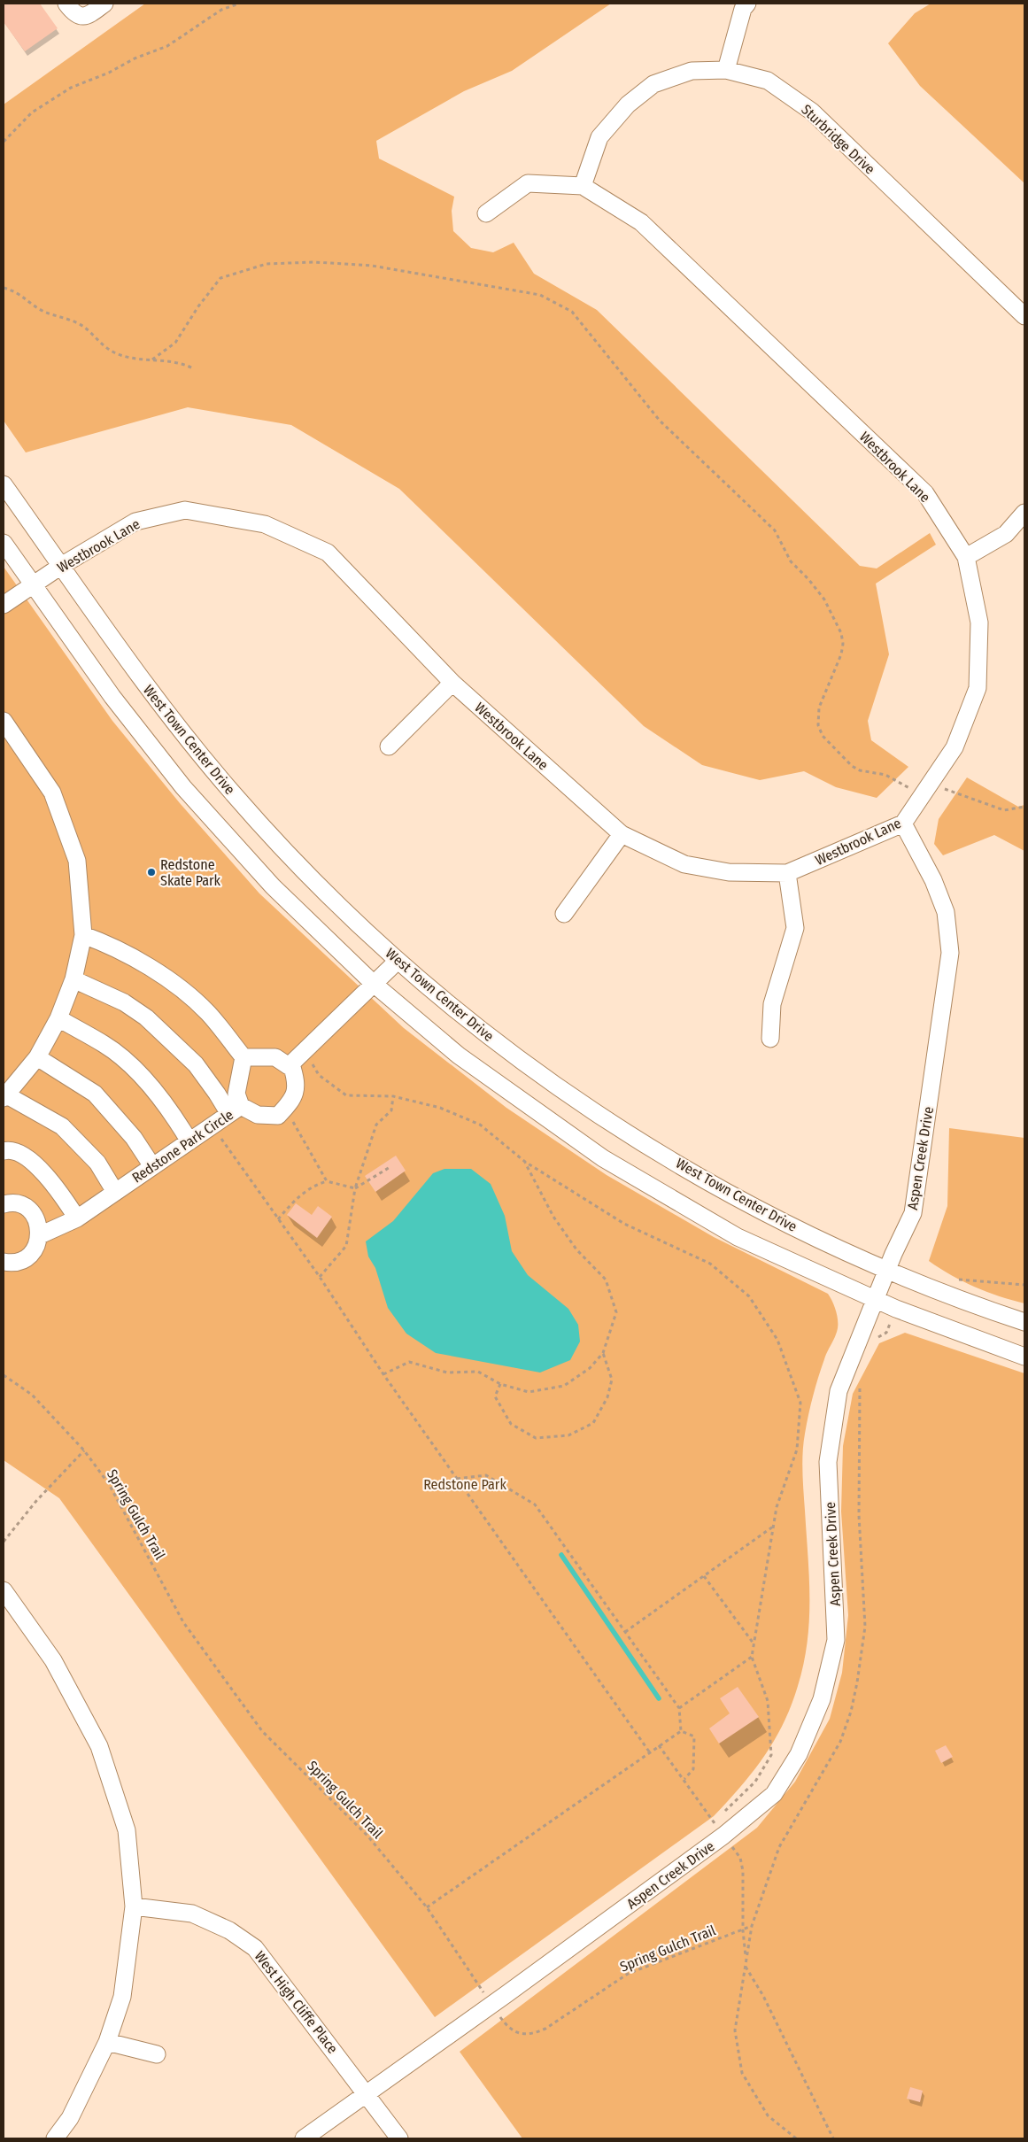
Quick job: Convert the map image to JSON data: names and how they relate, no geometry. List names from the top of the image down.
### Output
{
  "streets": {
    "street": [
      "Sturbridge Drive",
      "Westbrook Lane",
      "West Town Center Drive",
      "Redstone Park Circle",
      "Aspen Creek Drive",
      "West High Cliffe Place"
    ],
    "path": ["Spring Gulch Trail"]
  },
  "crossings": [
    ["Sturbridge Drive", "Westbrook Lane"],
    ["Westbrook Lane", "West Town Center Drive"],
    ["Westbrook Lane", "Aspen Creek Drive"],
    ["West Town Center Drive", "Aspen Creek Drive"],
    ["Aspen Creek Drive", "Spring Gulch Trail"],
    ["Aspen Creek Drive", "West High Cliffe Place"]
  ],
  "parks": ["Redstone Park"],
  "places": ["Redstone Skate Park"]
}
